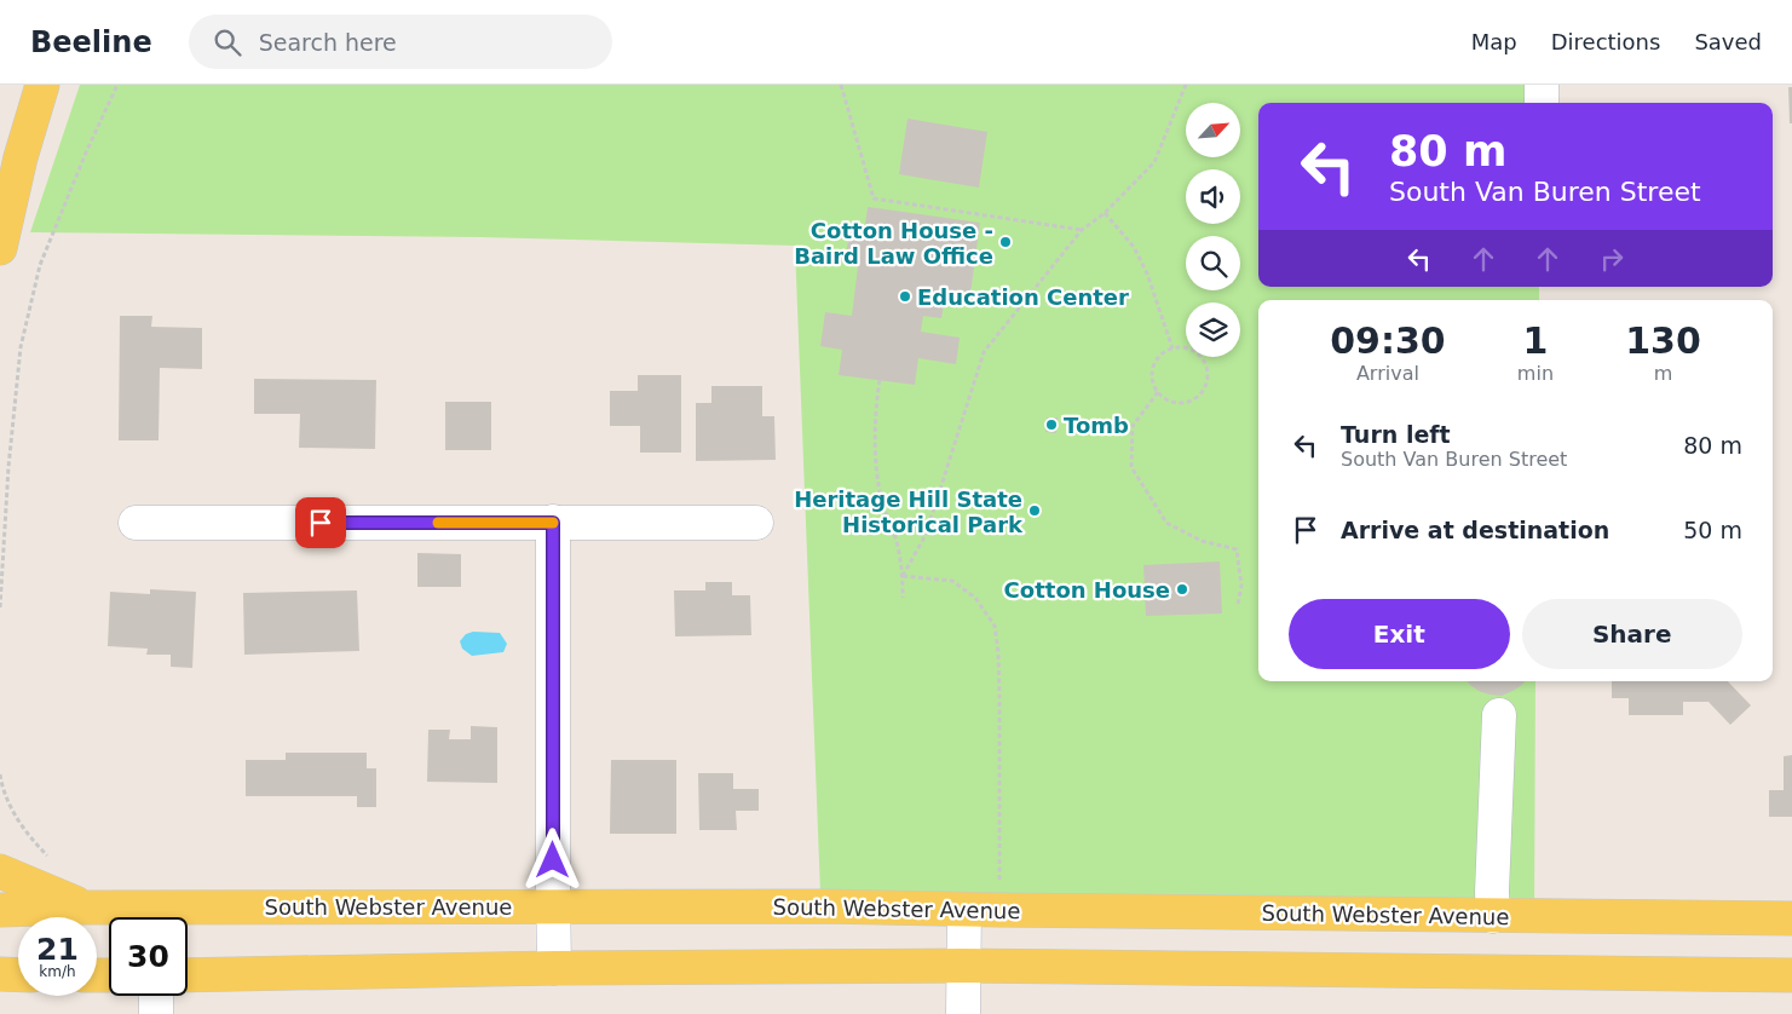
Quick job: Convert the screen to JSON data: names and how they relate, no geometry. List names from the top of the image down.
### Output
{
  "streets": {
    "main road": ["South Webster Avenue"]
  },
  "places": [
    "Cotton House - Baird Law Office",
    "Education Center",
    "Tomb",
    "Heritage Hill State Historical Park",
    "Cotton House"
  ],
  "north": "top right",
  "page": {
    "header": "Beeline",
    "search": "Search here",
    "nav": ["Map", "Directions", "Saved"],
    "turn": ["80 m", "South Van Buren Street"],
    "eta": [
      "09:30",
      "Arrival",
      "1",
      "min",
      "130",
      "m"
    ],
    "list": [
      {
        "name": "Turn left",
        "note": "South Van Buren Street",
        "value": "80 m"
      },
      {
        "name": "Arrive at destination",
        "value": "50 m"
      }
    ],
    "buttons": ["Exit", "Share"],
    "speed": "21 km/h",
    "limit": "30"
  }
}
